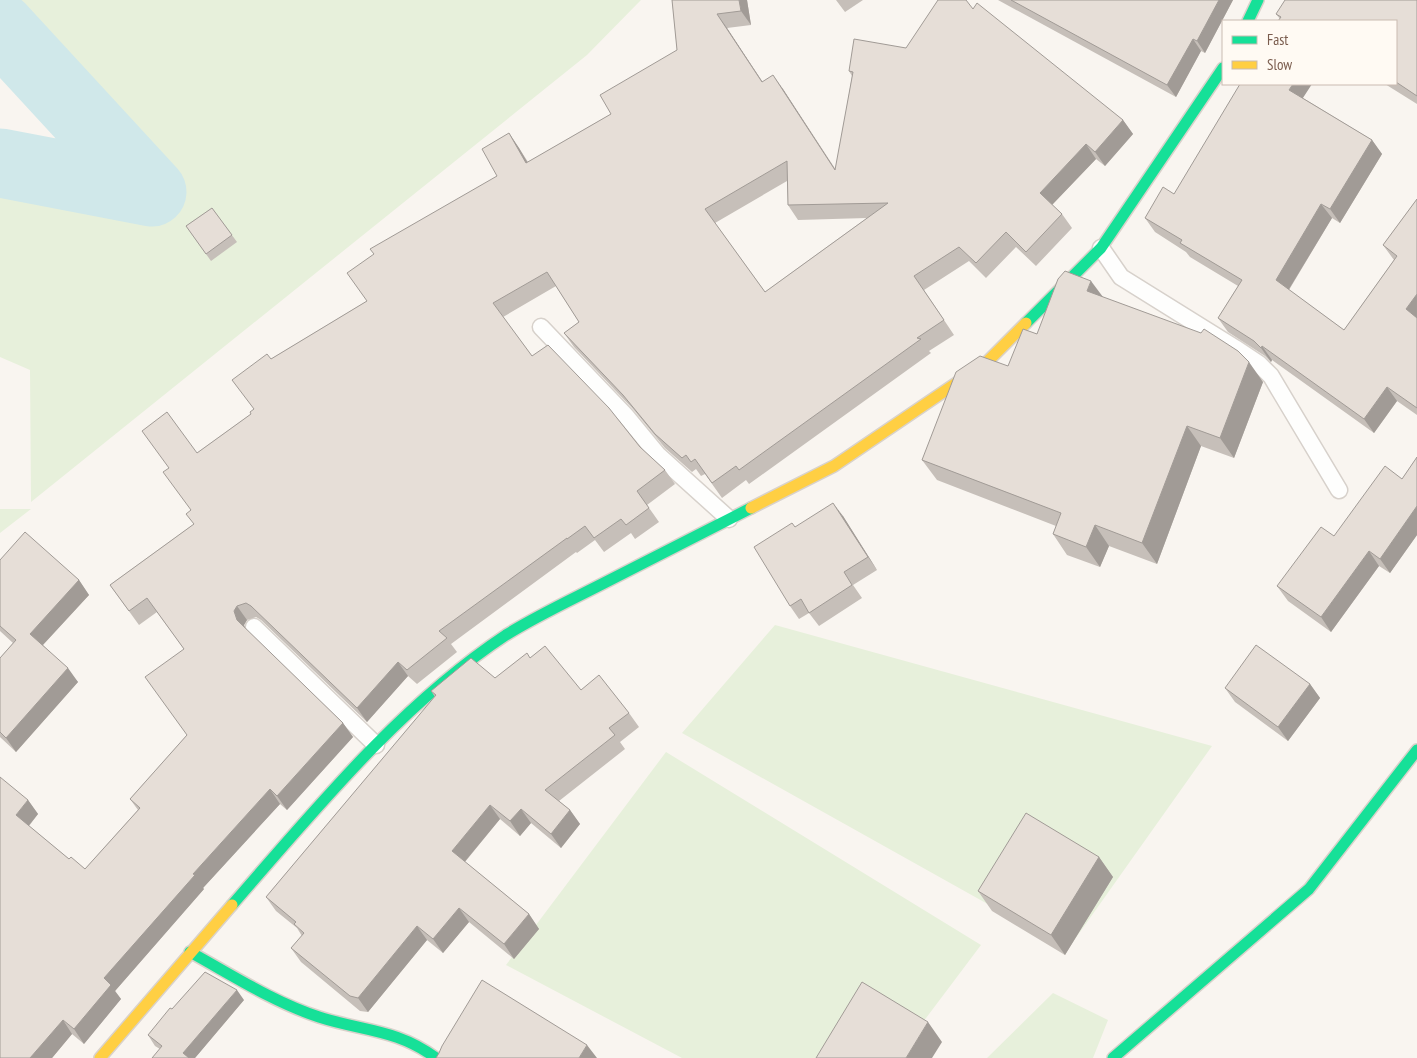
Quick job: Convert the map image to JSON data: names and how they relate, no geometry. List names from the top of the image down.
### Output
{
  "legend": ["Fast", "Slow"]
}
